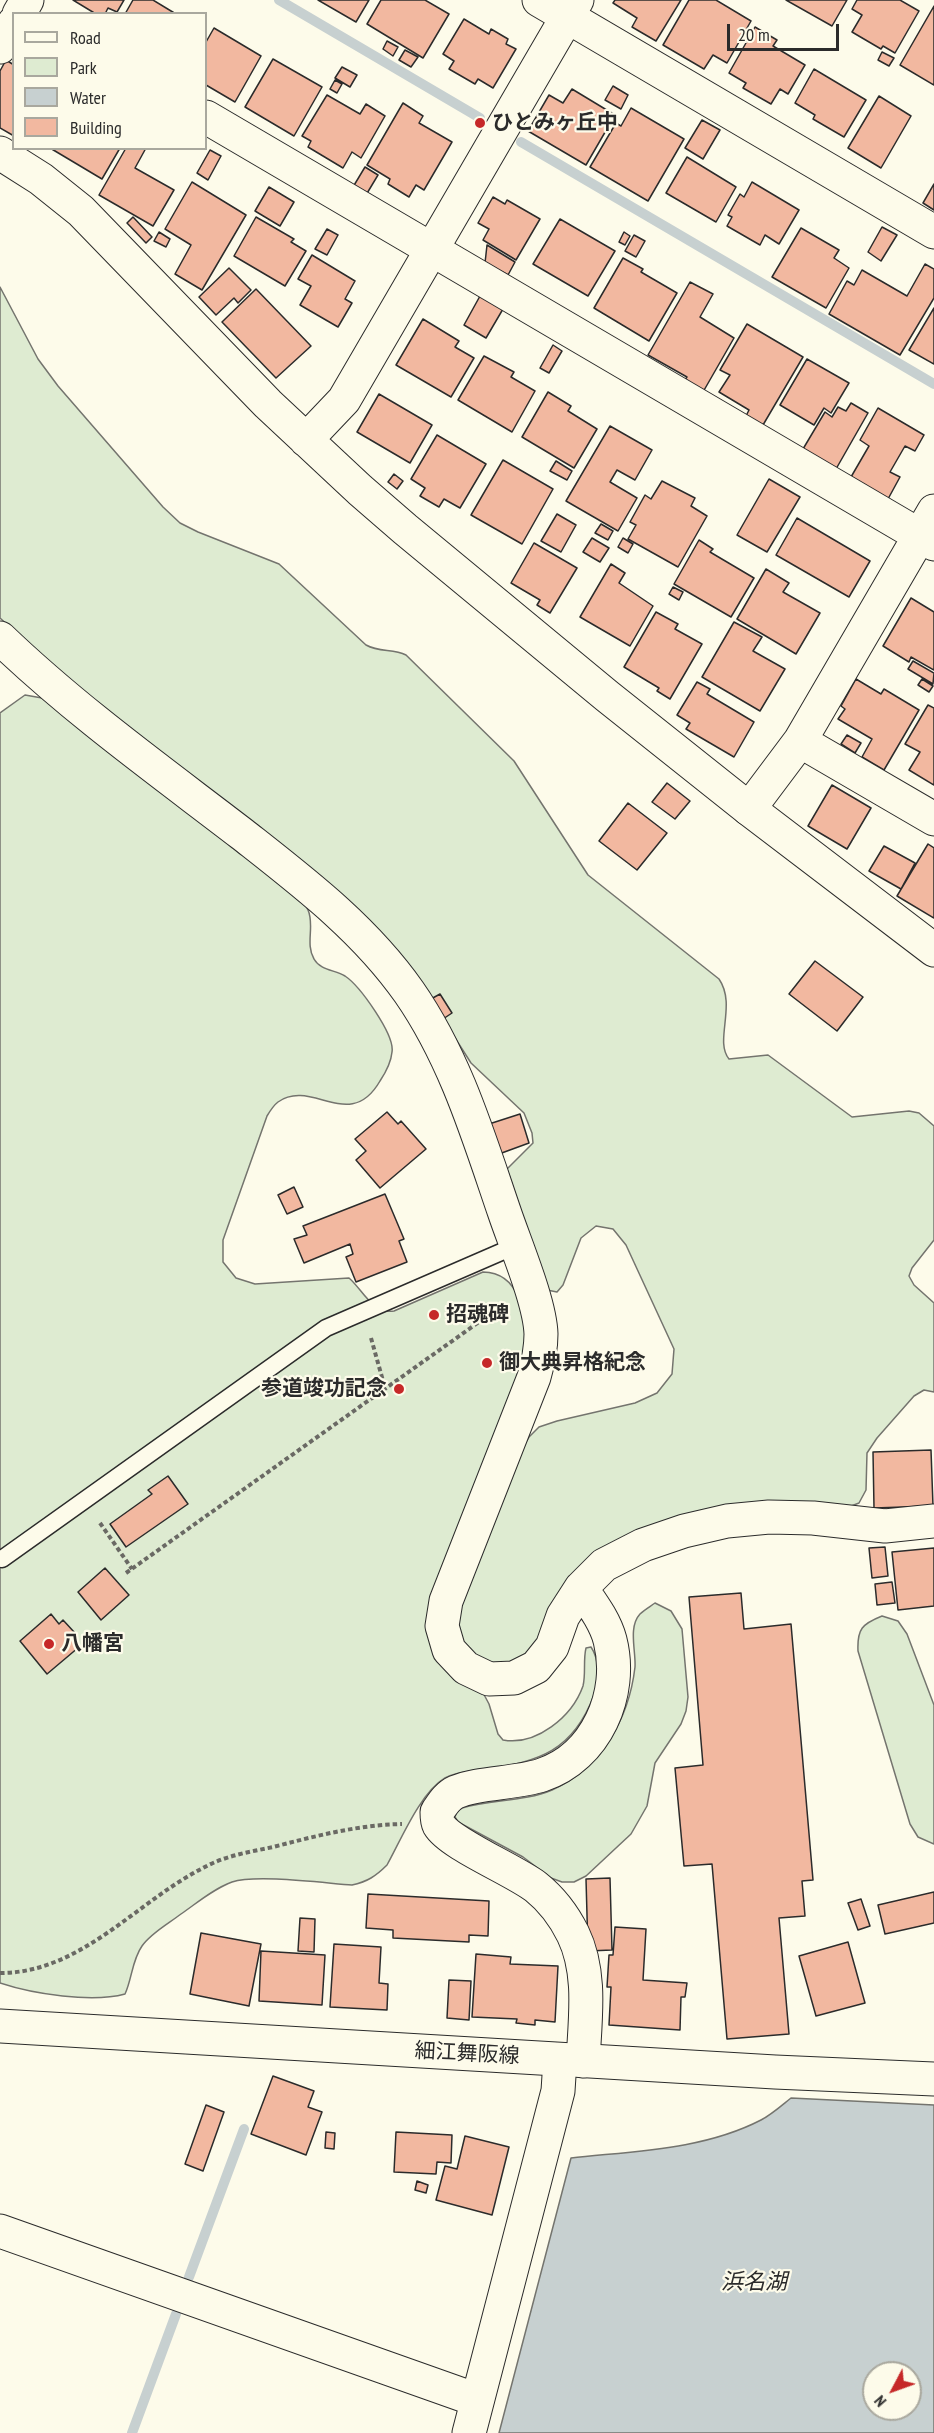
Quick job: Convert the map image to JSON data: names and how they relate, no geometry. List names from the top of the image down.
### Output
{
  "streets": {
    "street": ["細江舞阪線"]
  },
  "water": ["浜名湖"],
  "places": [
    "ひとみヶ丘中",
    "招魂碑",
    "御大典昇格紀念",
    "参道竣功記念",
    "八幡宮"
  ],
  "legend": [
    "Road",
    "Park",
    "Water",
    "Building"
  ],
  "scale_bar": "20 m",
  "north": "bottom left"
}
